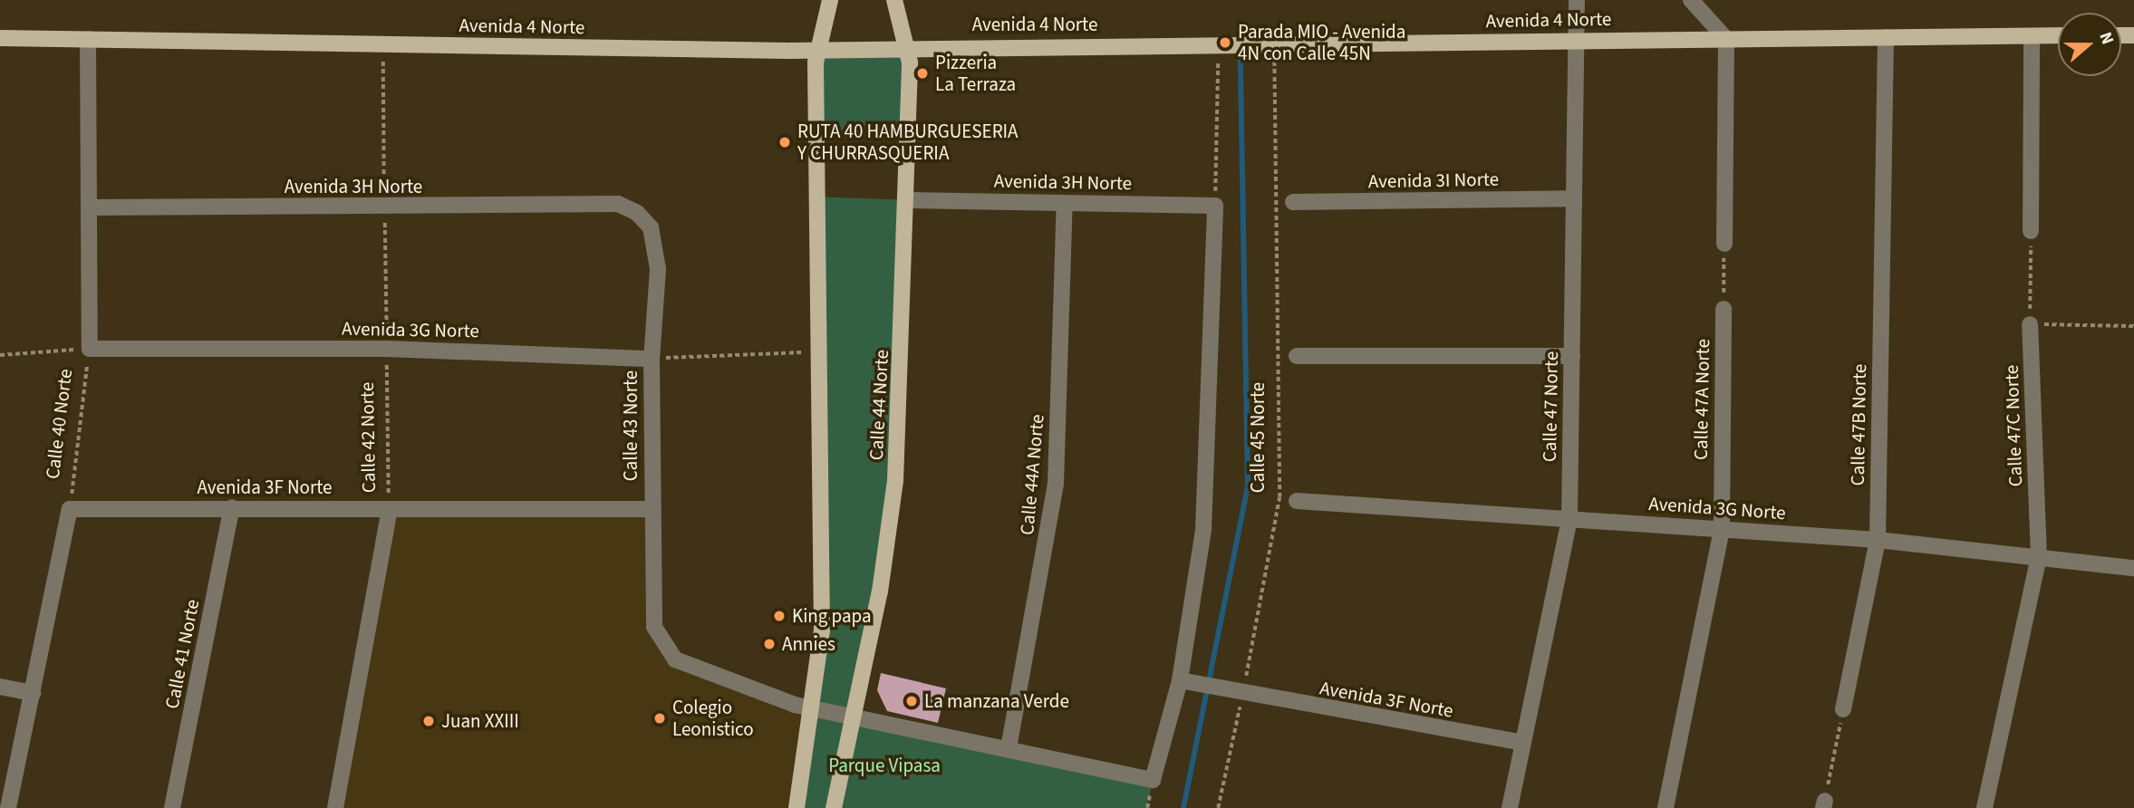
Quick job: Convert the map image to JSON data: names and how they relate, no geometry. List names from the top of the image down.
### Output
{
  "streets": {
    "main road": ["Avenida 4 Norte", "Calle 44 Norte"],
    "street": [
      "Avenida 3I Norte",
      "Avenida 3H Norte",
      "Avenida 3G Norte",
      "Calle 47A Norte",
      "Calle 47 Norte",
      "Calle 40 Norte",
      "Calle 47B Norte",
      "Calle 43 Norte",
      "Calle 47C Norte",
      "Calle 42 Norte",
      "Calle 44A Norte",
      "Avenida 3F Norte",
      "Calle 41 Norte"
    ],
    "path": ["Calle 45 Norte"]
  },
  "crossings": [
    ["Avenida 4 Norte", "Calle 44 Norte"],
    ["Avenida 4 Norte", "Calle 47 Norte"],
    ["Avenida 4 Norte", "Calle 40 Norte"],
    ["Avenida 4 Norte", "Calle 47B Norte"],
    ["Avenida 3I Norte", "Calle 47 Norte"],
    ["Avenida 3H Norte", "Calle 44 Norte"],
    ["Avenida 3H Norte", "Calle 40 Norte"],
    ["Avenida 3H Norte", "Calle 43 Norte"],
    ["Avenida 3H Norte", "Calle 42 Norte"],
    ["Avenida 3H Norte", "Calle 44A Norte"],
    ["Avenida 3G Norte", "Calle 47A Norte"],
    ["Avenida 3G Norte", "Calle 47 Norte"],
    ["Avenida 3G Norte", "Calle 40 Norte"],
    ["Avenida 3G Norte", "Calle 47B Norte"],
    ["Avenida 3G Norte", "Calle 43 Norte"],
    ["Avenida 3G Norte", "Calle 47C Norte"],
    ["Avenida 3G Norte", "Calle 42 Norte"],
    ["Calle 47 Norte", "Avenida 3F Norte"],
    ["Calle 40 Norte", "Avenida 3F Norte"],
    ["Calle 43 Norte", "Avenida 3F Norte"],
    ["Calle 42 Norte", "Avenida 3F Norte"],
    ["Calle 45 Norte", "Avenida 3F Norte"],
    ["Avenida 3F Norte", "Calle 41 Norte"]
  ],
  "parks": ["Parque Vipasa"],
  "places": [
    "Parada MIO - Avenida 4N con Calle 45N",
    "Pizzeria La Terraza",
    "RUTA 40 HAMBURGUESERIA Y CHURRASQUERIA",
    "King papa",
    "Annies",
    "La manzana Verde",
    "Colegio Leonistico",
    "Juan XXIII"
  ],
  "north": "right"
}
